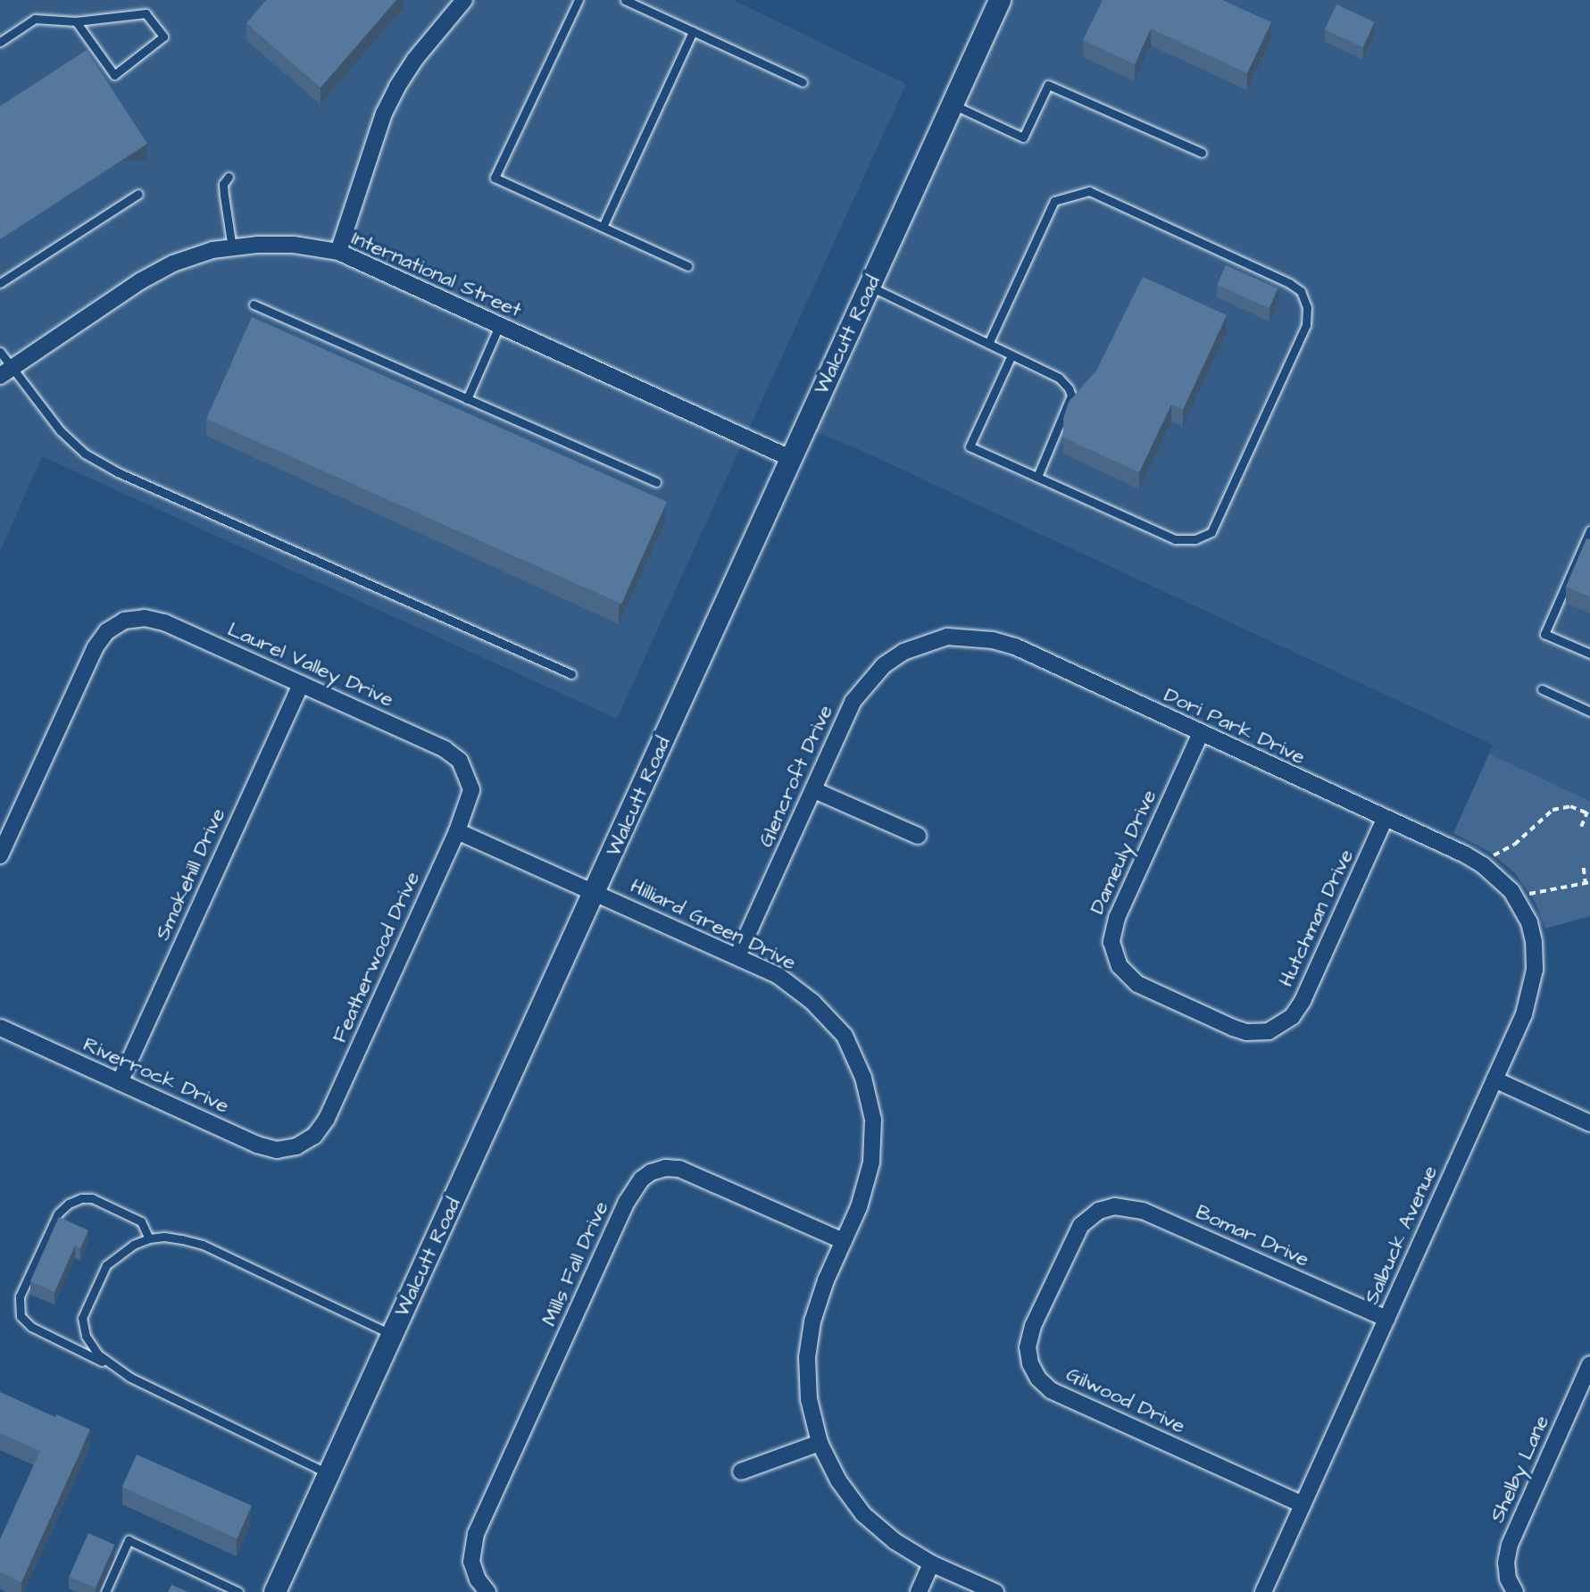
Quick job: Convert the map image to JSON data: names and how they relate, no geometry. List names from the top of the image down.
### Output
{
  "streets": {
    "street": [
      "International Street",
      "Walcutt Road",
      "Laurel Valley Drive",
      "Dori Park Drive",
      "Glencroft Drive",
      "Dameuly Drive",
      "Smokehill Drive",
      "Hutchman Drive",
      "Hilliard Green Drive",
      "Featherwood Drive",
      "Riverrock Drive",
      "Salbuck Avenue",
      "Bomar Drive",
      "Mills Fall Drive",
      "Gilwood Drive",
      "Shelby Lane"
    ]
  },
  "crossings": [
    ["International Street", "Walcutt Road"],
    ["Walcutt Road", "Hilliard Green Drive"],
    ["Laurel Valley Drive", "Smokehill Drive"],
    ["Laurel Valley Drive", "Featherwood Drive"],
    ["Dori Park Drive", "Glencroft Drive"],
    ["Dori Park Drive", "Dameuly Drive"],
    ["Dori Park Drive", "Hutchman Drive"],
    ["Dori Park Drive", "Salbuck Avenue"],
    ["Glencroft Drive", "Hilliard Green Drive"],
    ["Dameuly Drive", "Hutchman Drive"],
    ["Smokehill Drive", "Riverrock Drive"],
    ["Hilliard Green Drive", "Featherwood Drive"],
    ["Hilliard Green Drive", "Mills Fall Drive"],
    ["Featherwood Drive", "Riverrock Drive"],
    ["Salbuck Avenue", "Bomar Drive"],
    ["Salbuck Avenue", "Gilwood Drive"],
    ["Bomar Drive", "Gilwood Drive"]
  ]
}
